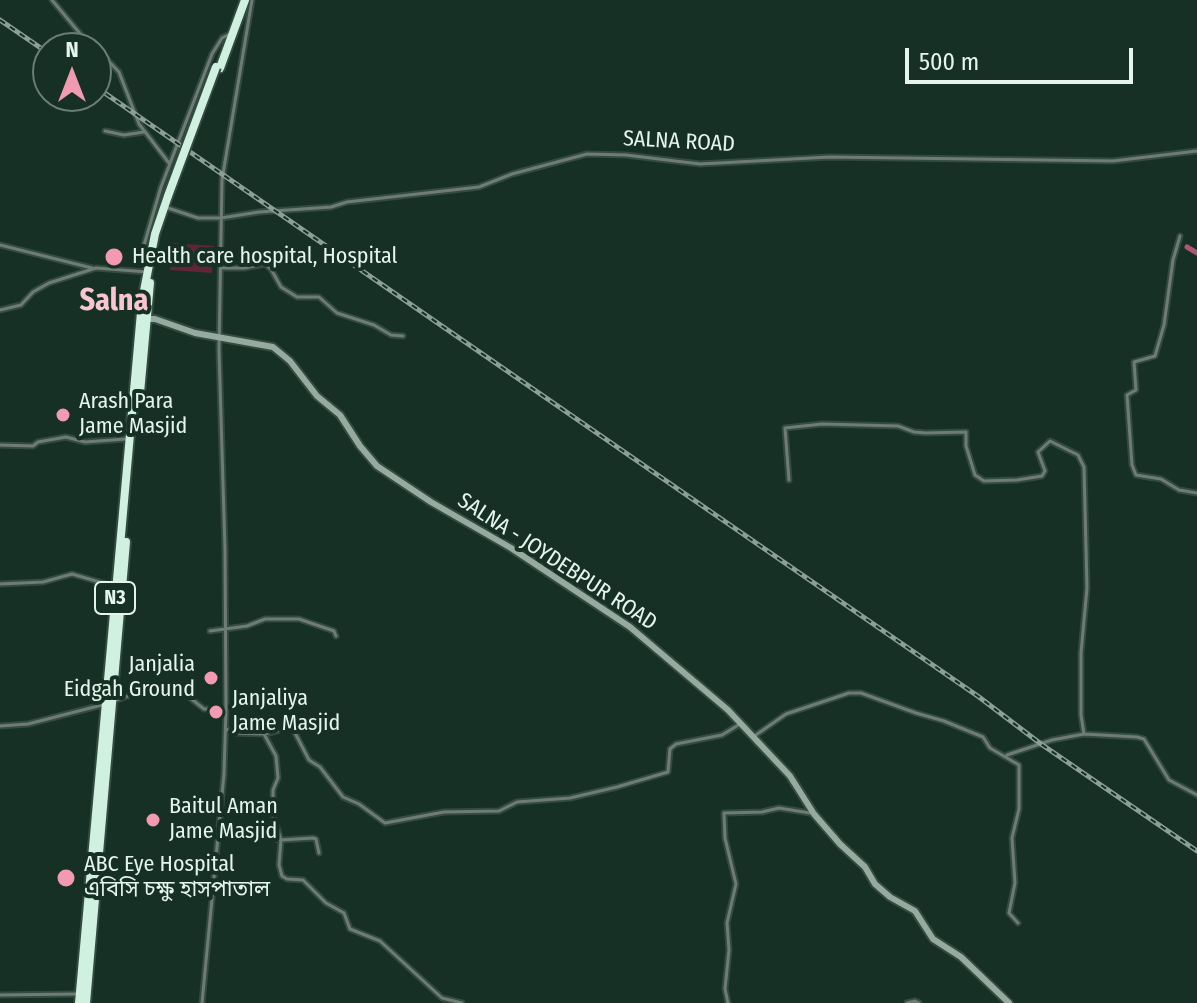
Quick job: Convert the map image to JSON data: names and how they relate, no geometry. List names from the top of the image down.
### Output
{
  "streets": {
    "highway": ["N3"],
    "main road": ["SALNA - JOYDEBPUR ROAD"],
    "street": ["SALNA ROAD"]
  },
  "crossings": [
    ["SALNA ROAD", "N3"],
    ["SALNA - JOYDEBPUR ROAD", "N3"]
  ],
  "districts": ["Salna"],
  "places": [
    "Health care hospital, Hospital",
    "Arash Para Jame Masjid",
    "Janjalia Eidgah Ground",
    "Janjaliya Jame Masjid",
    "Baitul Aman Jame Masjid",
    "ABC Eye Hospital এবিসি চক্ষু হাসপাতাল"
  ],
  "scale_bar": "500 m",
  "north": "top"
}
